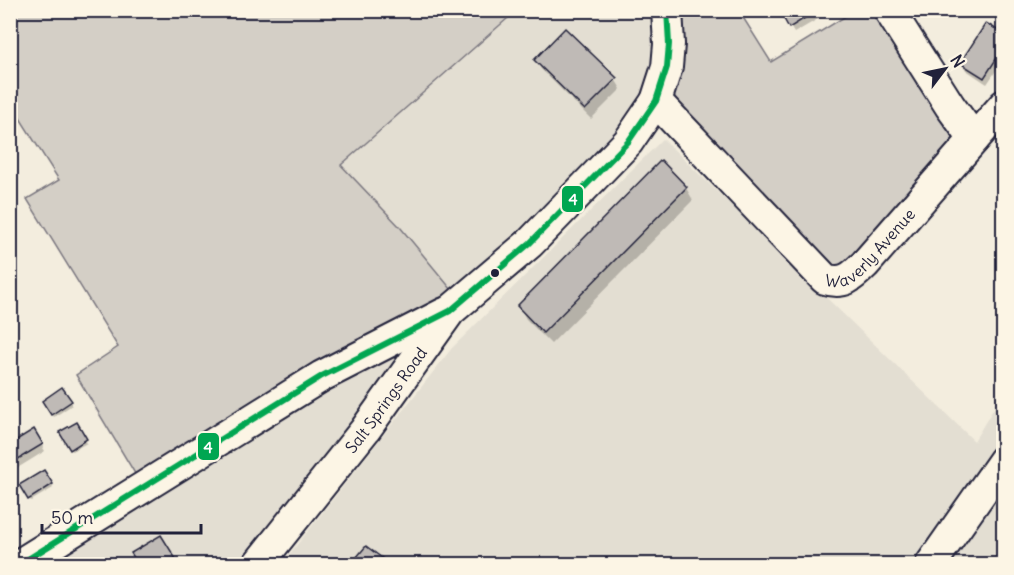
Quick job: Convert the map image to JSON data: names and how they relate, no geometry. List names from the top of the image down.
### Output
{
  "streets": {
    "street": ["Waverly Avenue", "Salt Springs Road"]
  },
  "crossings": [
    ["Waverly Avenue", "Salt Springs Road"]
  ],
  "lines": ["transit line 4"],
  "scale_bar": "50 m",
  "north": "top right"
}
